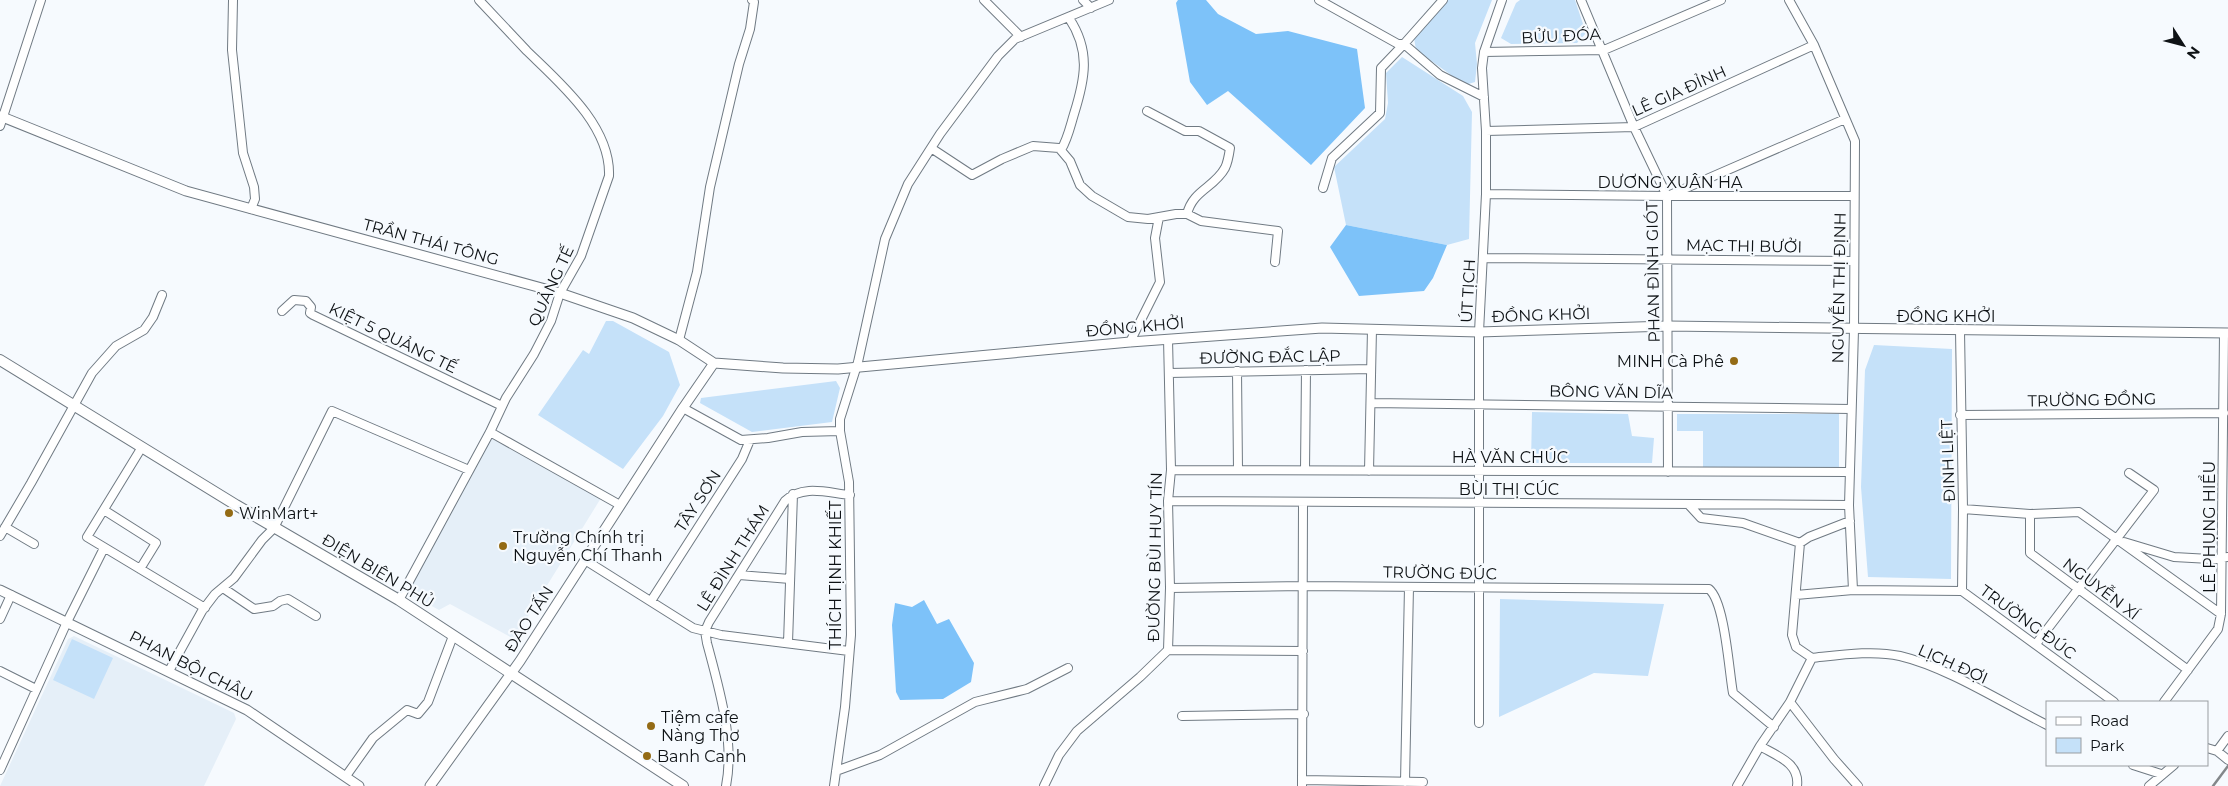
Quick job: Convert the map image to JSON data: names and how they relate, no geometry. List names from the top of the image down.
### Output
{
  "streets": {
    "main road": ["ĐIỆN BIÊN PHỦ"],
    "street": [
      "BỬU ĐÓA",
      "LÊ GIA ĐỈNH",
      "DƯƠNG XUÂN HẠ",
      "TRẦN THÁI TÔNG",
      "MẠC THỊ BƯỞI",
      "PHAN ĐÌNH GIÓT",
      "QUẢNG TẾ",
      "NGUYỄN THỊ ĐỊNH",
      "ÚT TỊCH",
      "ĐỒNG KHỞI",
      "KIỆT 5 QUẢNG TẾ",
      "ĐƯỜNG ĐẮC LẬP",
      "BÔNG VĂN DĨA",
      "TRƯỜNG ĐỒNG",
      "HÀ VĂN CHÚC",
      "ĐINH LIỆT",
      "BÙI THỊ CÚC",
      "TÂY SƠN",
      "LÊ PHỤNG HIỂU",
      "ĐƯỜNG BÙI HUY TÍN",
      "LÊ ĐÌNH THÁM",
      "TRƯỜNG ĐÚC",
      "THÍCH TỊNH KHIẾT",
      "NGUYỄN XÍ",
      "ĐÀO TẤN",
      "LỊCH ĐỢI",
      "PHAN BỘI CHÂU"
    ]
  },
  "crossings": [
    ["BỬU ĐÓA", "PHAN ĐÌNH GIÓT"],
    ["BỬU ĐÓA", "ÚT TỊCH"],
    ["LÊ GIA ĐỈNH", "PHAN ĐÌNH GIÓT"],
    ["LÊ GIA ĐỈNH", "NGUYỄN THỊ ĐỊNH"],
    ["LÊ GIA ĐỈNH", "ÚT TỊCH"],
    ["DƯƠNG XUÂN HẠ", "PHAN ĐÌNH GIÓT"],
    ["DƯƠNG XUÂN HẠ", "NGUYỄN THỊ ĐỊNH"],
    ["DƯƠNG XUÂN HẠ", "ÚT TỊCH"],
    ["TRẦN THÁI TÔNG", "QUẢNG TẾ"],
    ["TRẦN THÁI TÔNG", "ĐÀO TẤN"],
    ["MẠC THỊ BƯỞI", "PHAN ĐÌNH GIÓT"],
    ["MẠC THỊ BƯỞI", "NGUYỄN THỊ ĐỊNH"],
    ["MẠC THỊ BƯỞI", "ÚT TỊCH"],
    ["PHAN ĐÌNH GIÓT", "ĐỒNG KHỞI"],
    ["PHAN ĐÌNH GIÓT", "BÔNG VĂN DĨA"],
    ["PHAN ĐÌNH GIÓT", "HÀ VĂN CHÚC"],
    ["QUẢNG TẾ", "KIỆT 5 QUẢNG TẾ"],
    ["QUẢNG TẾ", "ĐIỆN BIÊN PHỦ"],
    ["NGUYỄN THỊ ĐỊNH", "ĐỒNG KHỞI"],
    ["NGUYỄN THỊ ĐỊNH", "BÔNG VĂN DĨA"],
    ["NGUYỄN THỊ ĐỊNH", "HÀ VĂN CHÚC"],
    ["NGUYỄN THỊ ĐỊNH", "BÙI THỊ CÚC"],
    ["NGUYỄN THỊ ĐỊNH", "TRƯỜNG ĐÚC"],
    ["ÚT TỊCH", "ĐỒNG KHỞI"],
    ["ÚT TỊCH", "BÔNG VĂN DĨA"],
    ["ÚT TỊCH", "HÀ VĂN CHÚC"],
    ["ÚT TỊCH", "BÙI THỊ CÚC"],
    ["ÚT TỊCH", "TRƯỜNG ĐÚC"],
    ["ĐỒNG KHỞI", "ĐINH LIỆT"],
    ["ĐỒNG KHỞI", "LÊ PHỤNG HIỂU"],
    ["ĐỒNG KHỞI", "ĐƯỜNG BÙI HUY TÍN"],
    ["ĐỒNG KHỞI", "THÍCH TỊNH KHIẾT"],
    ["ĐƯỜNG ĐẮC LẬP", "ĐƯỜNG BÙI HUY TÍN"],
    ["TRƯỜNG ĐỒNG", "ĐINH LIỆT"],
    ["TRƯỜNG ĐỒNG", "LÊ PHỤNG HIỂU"],
    ["HÀ VĂN CHÚC", "ĐƯỜNG BÙI HUY TÍN"],
    ["ĐINH LIỆT", "TRƯỜNG ĐÚC"],
    ["BÙI THỊ CÚC", "ĐƯỜNG BÙI HUY TÍN"],
    ["LÊ PHỤNG HIỂU", "NGUYỄN XÍ"],
    ["ĐƯỜNG BÙI HUY TÍN", "TRƯỜNG ĐÚC"],
    ["ĐIỆN BIÊN PHỦ", "ĐÀO TẤN"]
  ],
  "places": [
    "MINH Cà Phê",
    "WinMart+",
    "Trường Chính trị Nguyễn Chí Thanh",
    "Tiệm cafe Nàng Thơ",
    "Banh Canh"
  ],
  "legend": ["Road", "Park"],
  "north": "bottom right"
}
